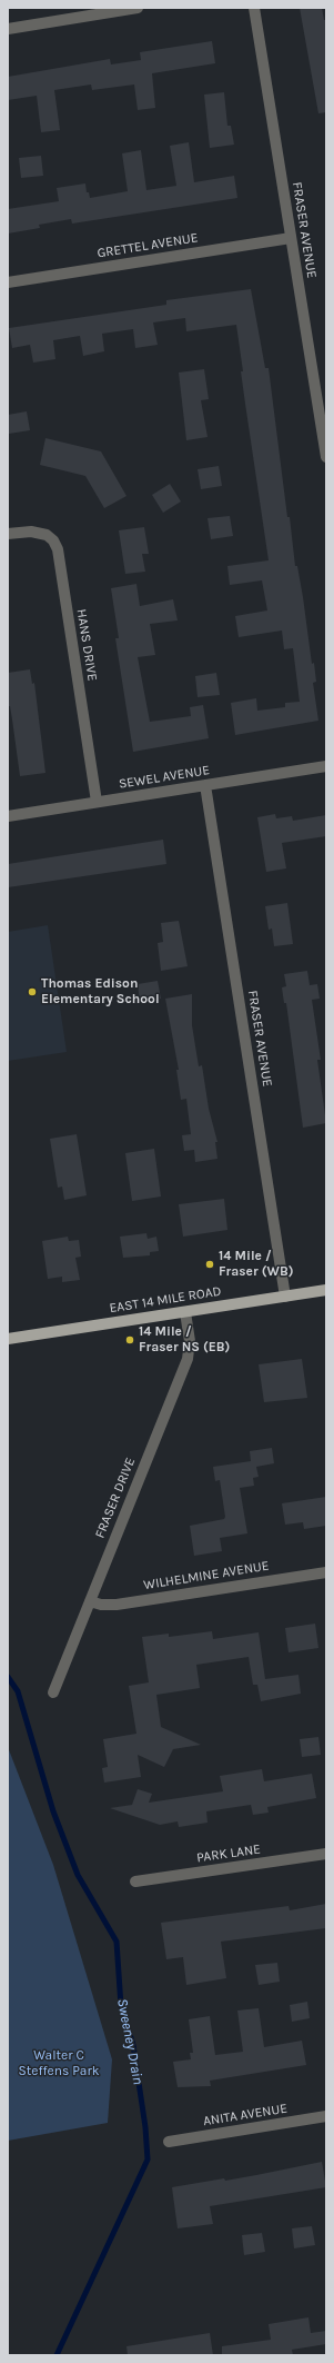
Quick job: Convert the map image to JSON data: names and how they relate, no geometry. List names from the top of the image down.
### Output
{
  "streets": {
    "main road": ["EAST 14 MILE ROAD"],
    "street": [
      "FRASER AVENUE",
      "GRETTEL AVENUE",
      "HANS DRIVE",
      "SEWEL AVENUE",
      "FRASER DRIVE",
      "WILHELMINE AVENUE",
      "PARK LANE",
      "ANITA AVENUE"
    ]
  },
  "crossings": [
    ["FRASER AVENUE", "GRETTEL AVENUE"],
    ["FRASER AVENUE", "SEWEL AVENUE"],
    ["FRASER AVENUE", "EAST 14 MILE ROAD"],
    ["HANS DRIVE", "SEWEL AVENUE"],
    ["EAST 14 MILE ROAD", "FRASER DRIVE"],
    ["FRASER DRIVE", "WILHELMINE AVENUE"]
  ],
  "water": ["Sweeney Drain"],
  "parks": ["Walter C Steffens Park"],
  "places": ["Thomas Edison Elementary School", "14 Mile / Fraser (WB)", "14 Mile / Fraser NS (EB)"]
}
